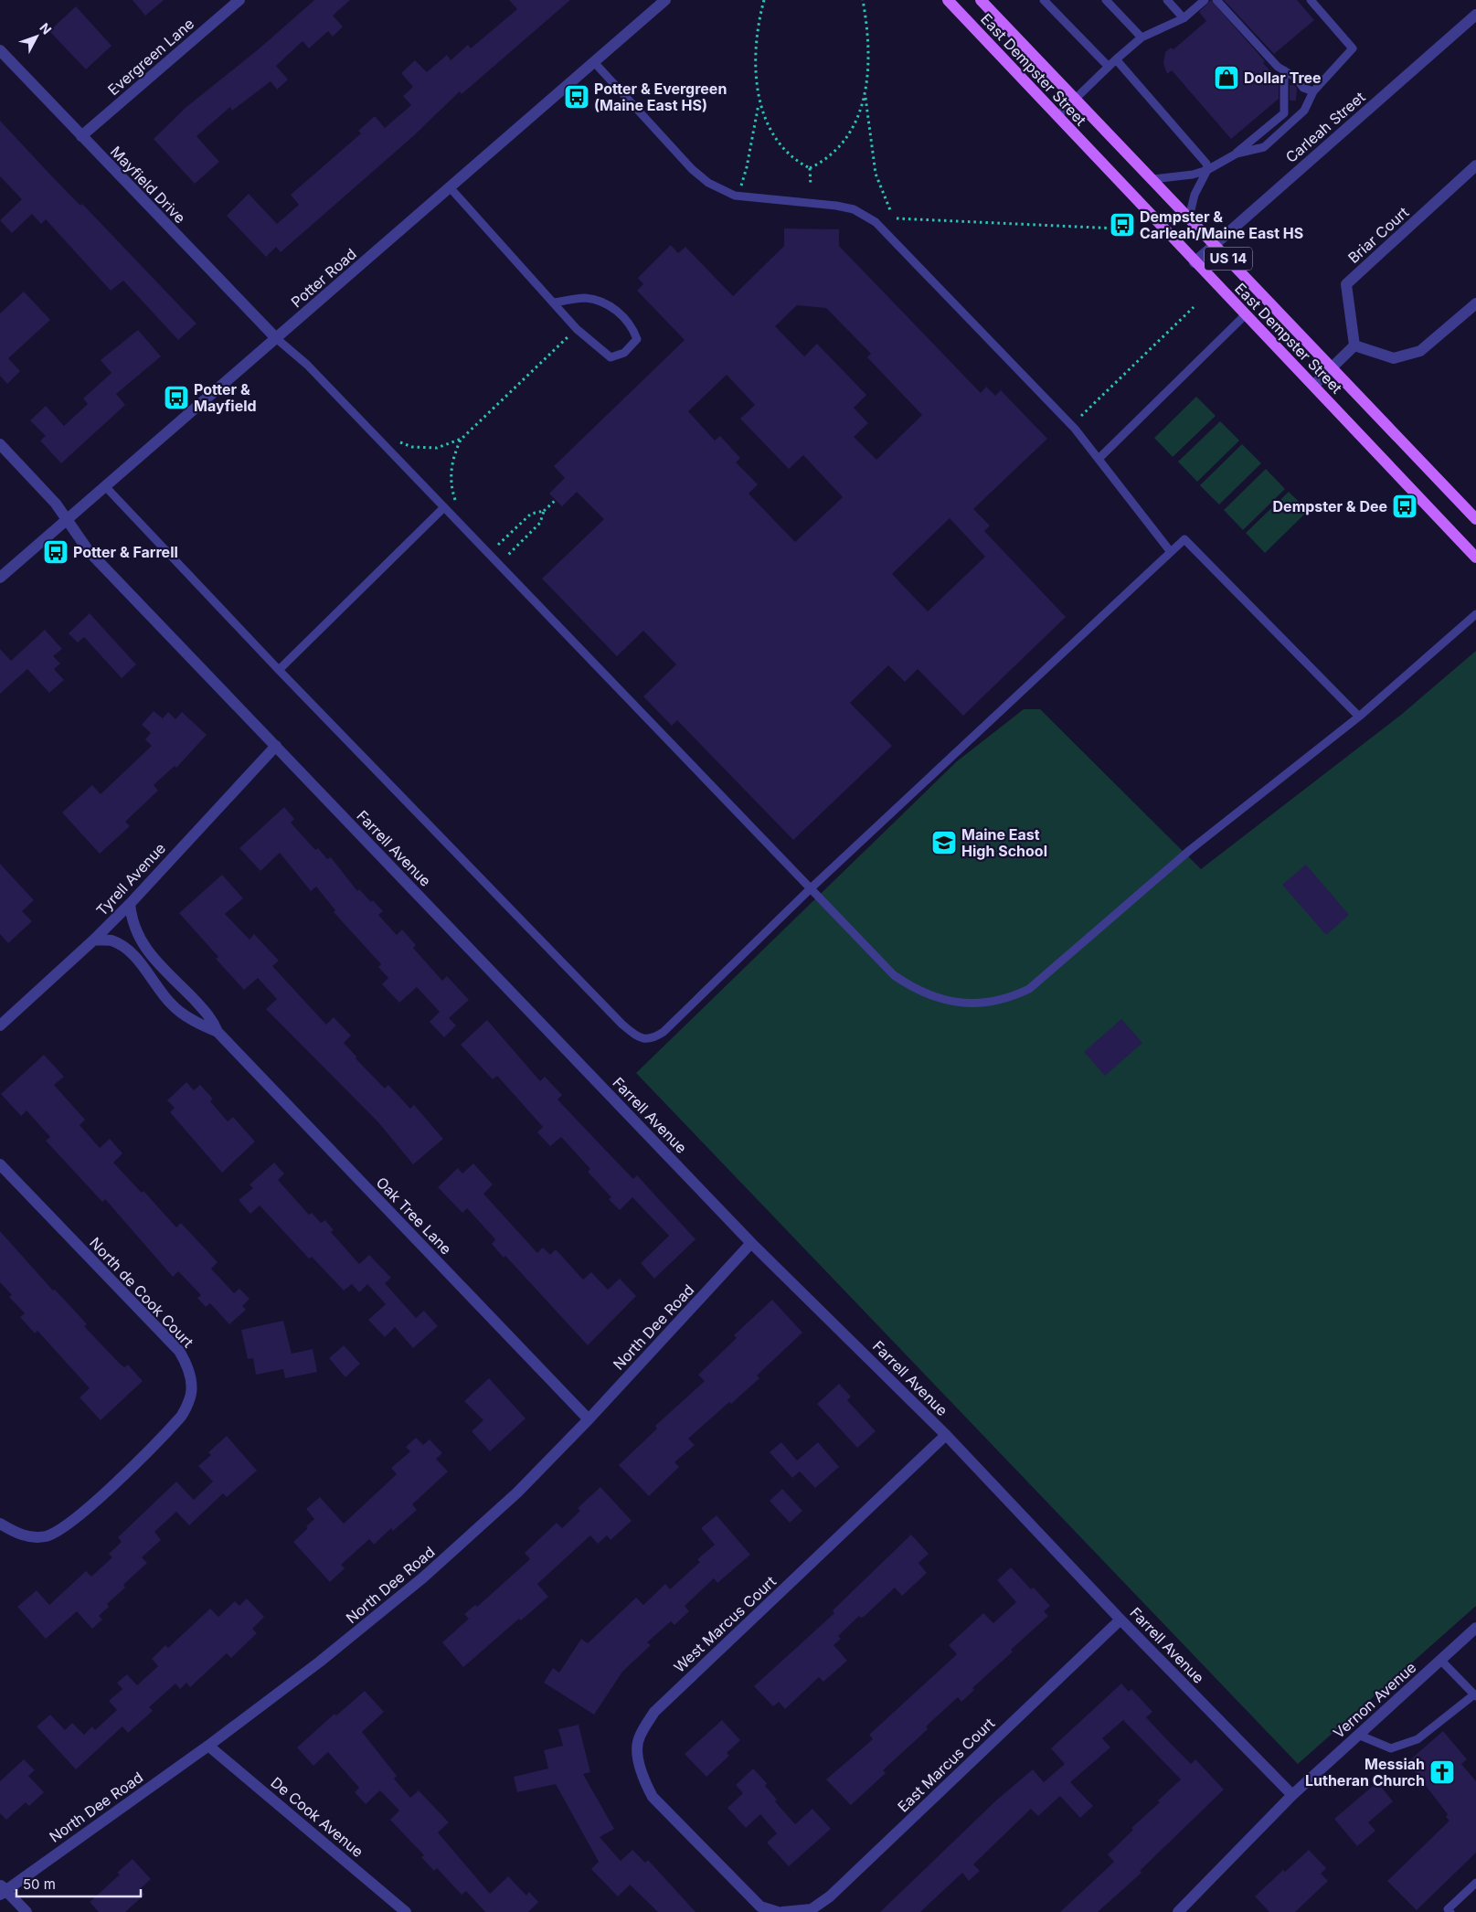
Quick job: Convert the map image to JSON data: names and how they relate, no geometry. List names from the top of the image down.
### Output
{
  "streets": {
    "main road": ["East Dempster Street", "US 14"],
    "street": [
      "Evergreen Lane",
      "Carleah Street",
      "Mayfield Drive",
      "Briar Court",
      "Potter Road",
      "Farrell Avenue",
      "Tyrell Avenue",
      "Oak Tree Lane",
      "North de Cook Court",
      "North Dee Road",
      "West Marcus Court",
      "Vernon Avenue",
      "East Marcus Court",
      "De Cook Avenue"
    ]
  },
  "crossings": [
    ["Evergreen Lane", "Mayfield Drive"],
    ["East Dempster Street", "Carleah Street"],
    ["Mayfield Drive", "Potter Road"],
    ["Potter Road", "Farrell Avenue"],
    ["Farrell Avenue", "Tyrell Avenue"],
    ["Farrell Avenue", "North Dee Road"],
    ["Farrell Avenue", "West Marcus Court"],
    ["Farrell Avenue", "Vernon Avenue"],
    ["Farrell Avenue", "East Marcus Court"],
    ["Tyrell Avenue", "Oak Tree Lane"],
    ["Oak Tree Lane", "North Dee Road"],
    ["North Dee Road", "De Cook Avenue"]
  ],
  "places": {
    "shop": ["Dollar Tree"],
    "bus stop": [
      "Potter & Evergreen (Maine East HS)",
      "Dempster & Carleah/Maine East HS",
      "Potter & Mayfield",
      "Dempster & Dee",
      "Potter & Farrell"
    ],
    "school or university": ["Maine East High School"],
    "church": ["Messiah Lutheran Church"]
  },
  "scale_bar": "50 m",
  "north": "top right"
}
